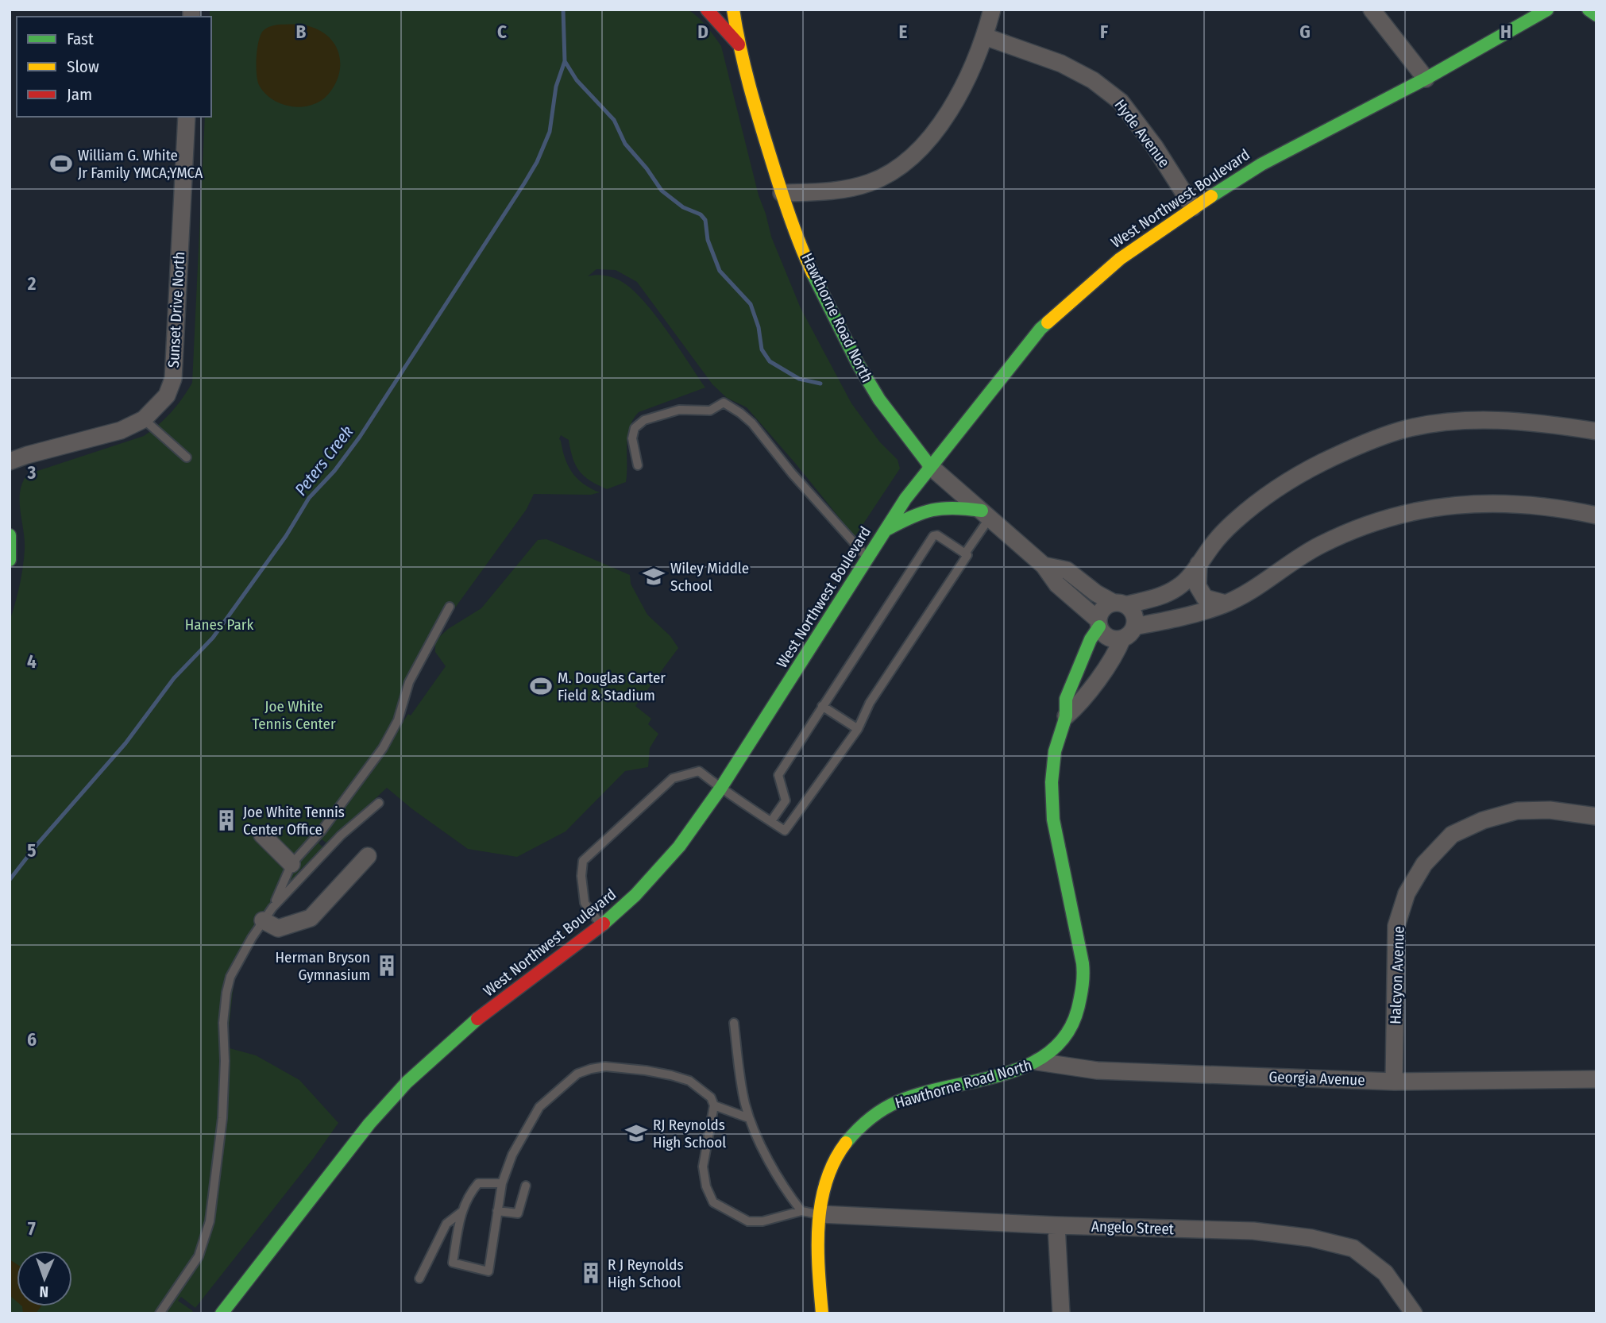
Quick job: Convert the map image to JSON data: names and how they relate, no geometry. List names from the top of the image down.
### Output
{
  "streets": {
    "main road": ["West Northwest Boulevard", "Hawthorne Road North"],
    "street": [
      "Hyde Avenue",
      "Sunset Drive North",
      "Halcyon Avenue",
      "Georgia Avenue",
      "Angelo Street"
    ]
  },
  "crossings": [
    ["Hyde Avenue", "West Northwest Boulevard"],
    ["West Northwest Boulevard", "Hawthorne Road North"],
    ["Hawthorne Road North", "Georgia Avenue"],
    ["Hawthorne Road North", "Angelo Street"],
    ["Halcyon Avenue", "Georgia Avenue"]
  ],
  "water": ["Peters Creek"],
  "parks": ["Hanes Park", "Joe White Tennis Center"],
  "places": {
    "sports": ["William G. White Jr Family YMCA;YMCA", "M. Douglas Carter Field & Stadium"],
    "school or university": ["Wiley Middle School", "RJ Reynolds High School"],
    "building": ["Joe White Tennis Center Office", "Herman Bryson Gymnasium", "R J Reynolds High School"]
  },
  "legend": ["Fast", "Slow", "Jam"],
  "north": "bottom",
  "grid": {
    "columns": [
      "B",
      "C",
      "D",
      "E",
      "F",
      "G",
      "H"
    ],
    "rows": [
      "2",
      "3",
      "4",
      "5",
      "6",
      "7"
    ]
  }
}
